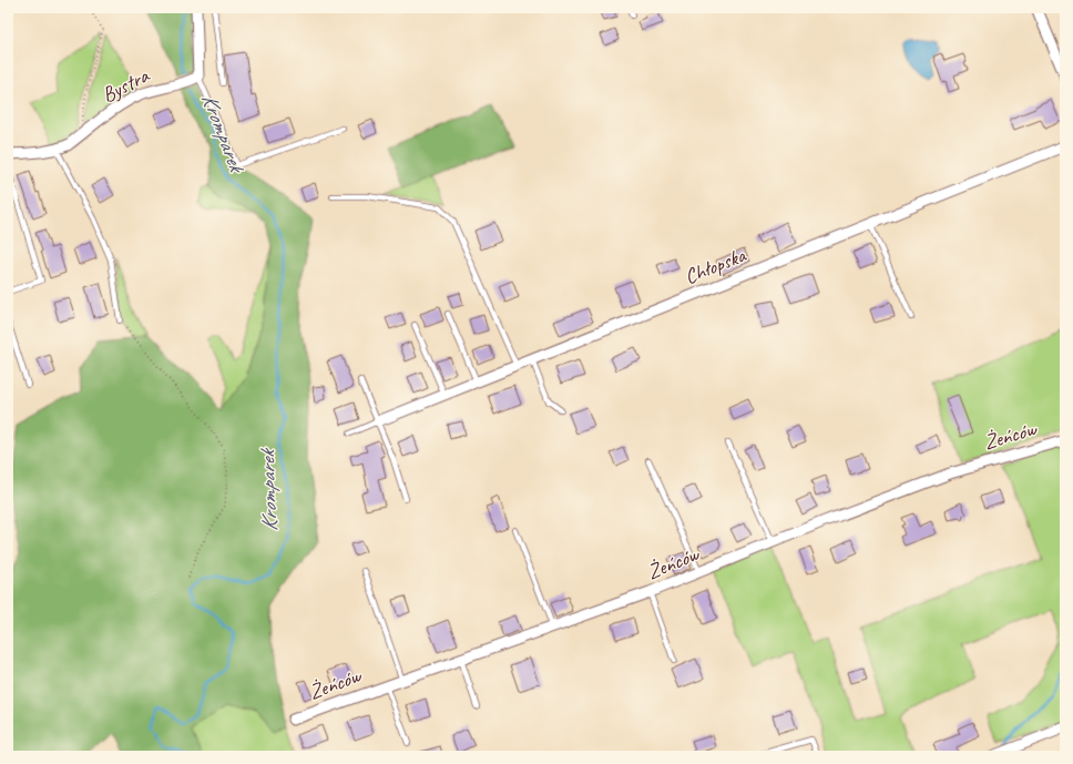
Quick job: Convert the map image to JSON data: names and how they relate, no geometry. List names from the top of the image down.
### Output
{
  "streets": {
    "street": ["Bystra", "Chłopska", "Żeńców"]
  },
  "water": ["Kromparek"]
}
